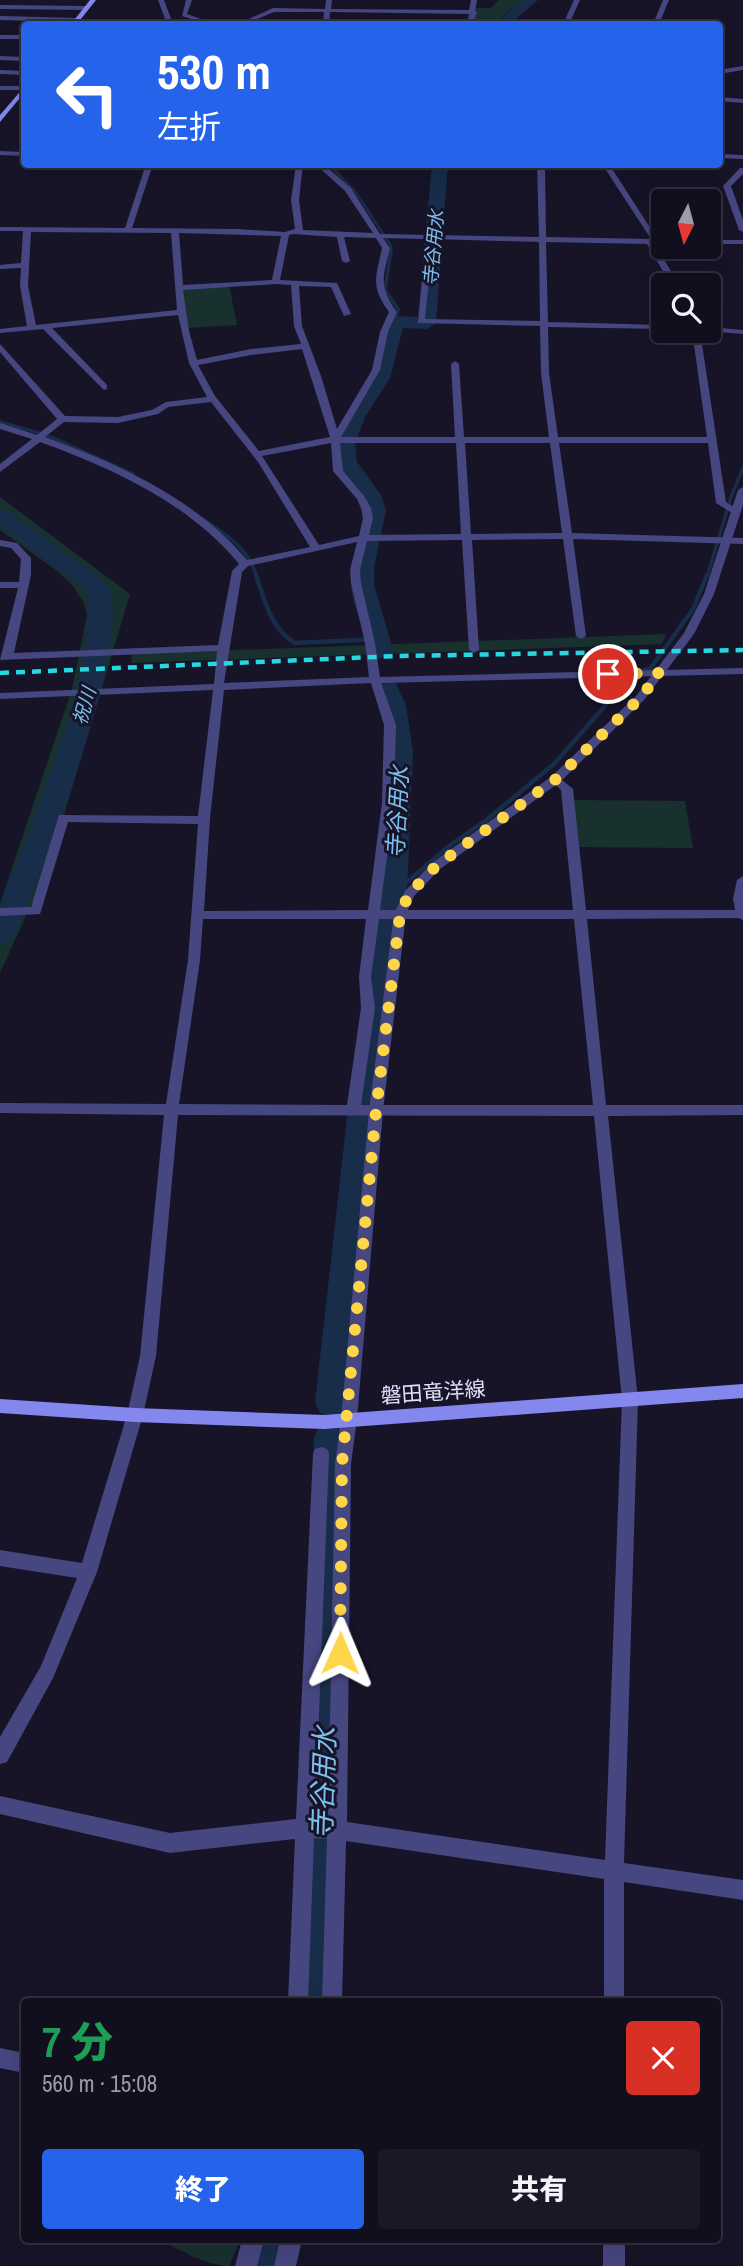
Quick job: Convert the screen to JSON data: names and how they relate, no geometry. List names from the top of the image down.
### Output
{
  "streets": {
    "main road": ["磐田竜洋線"]
  },
  "water": ["寺谷用水", "祝川"],
  "north": "bottom",
  "page": {
    "turn": ["530 m", "左折"],
    "heading": ["7 分", "560 m · 15:08"],
    "buttons": ["終了", "共有"]
  }
}
